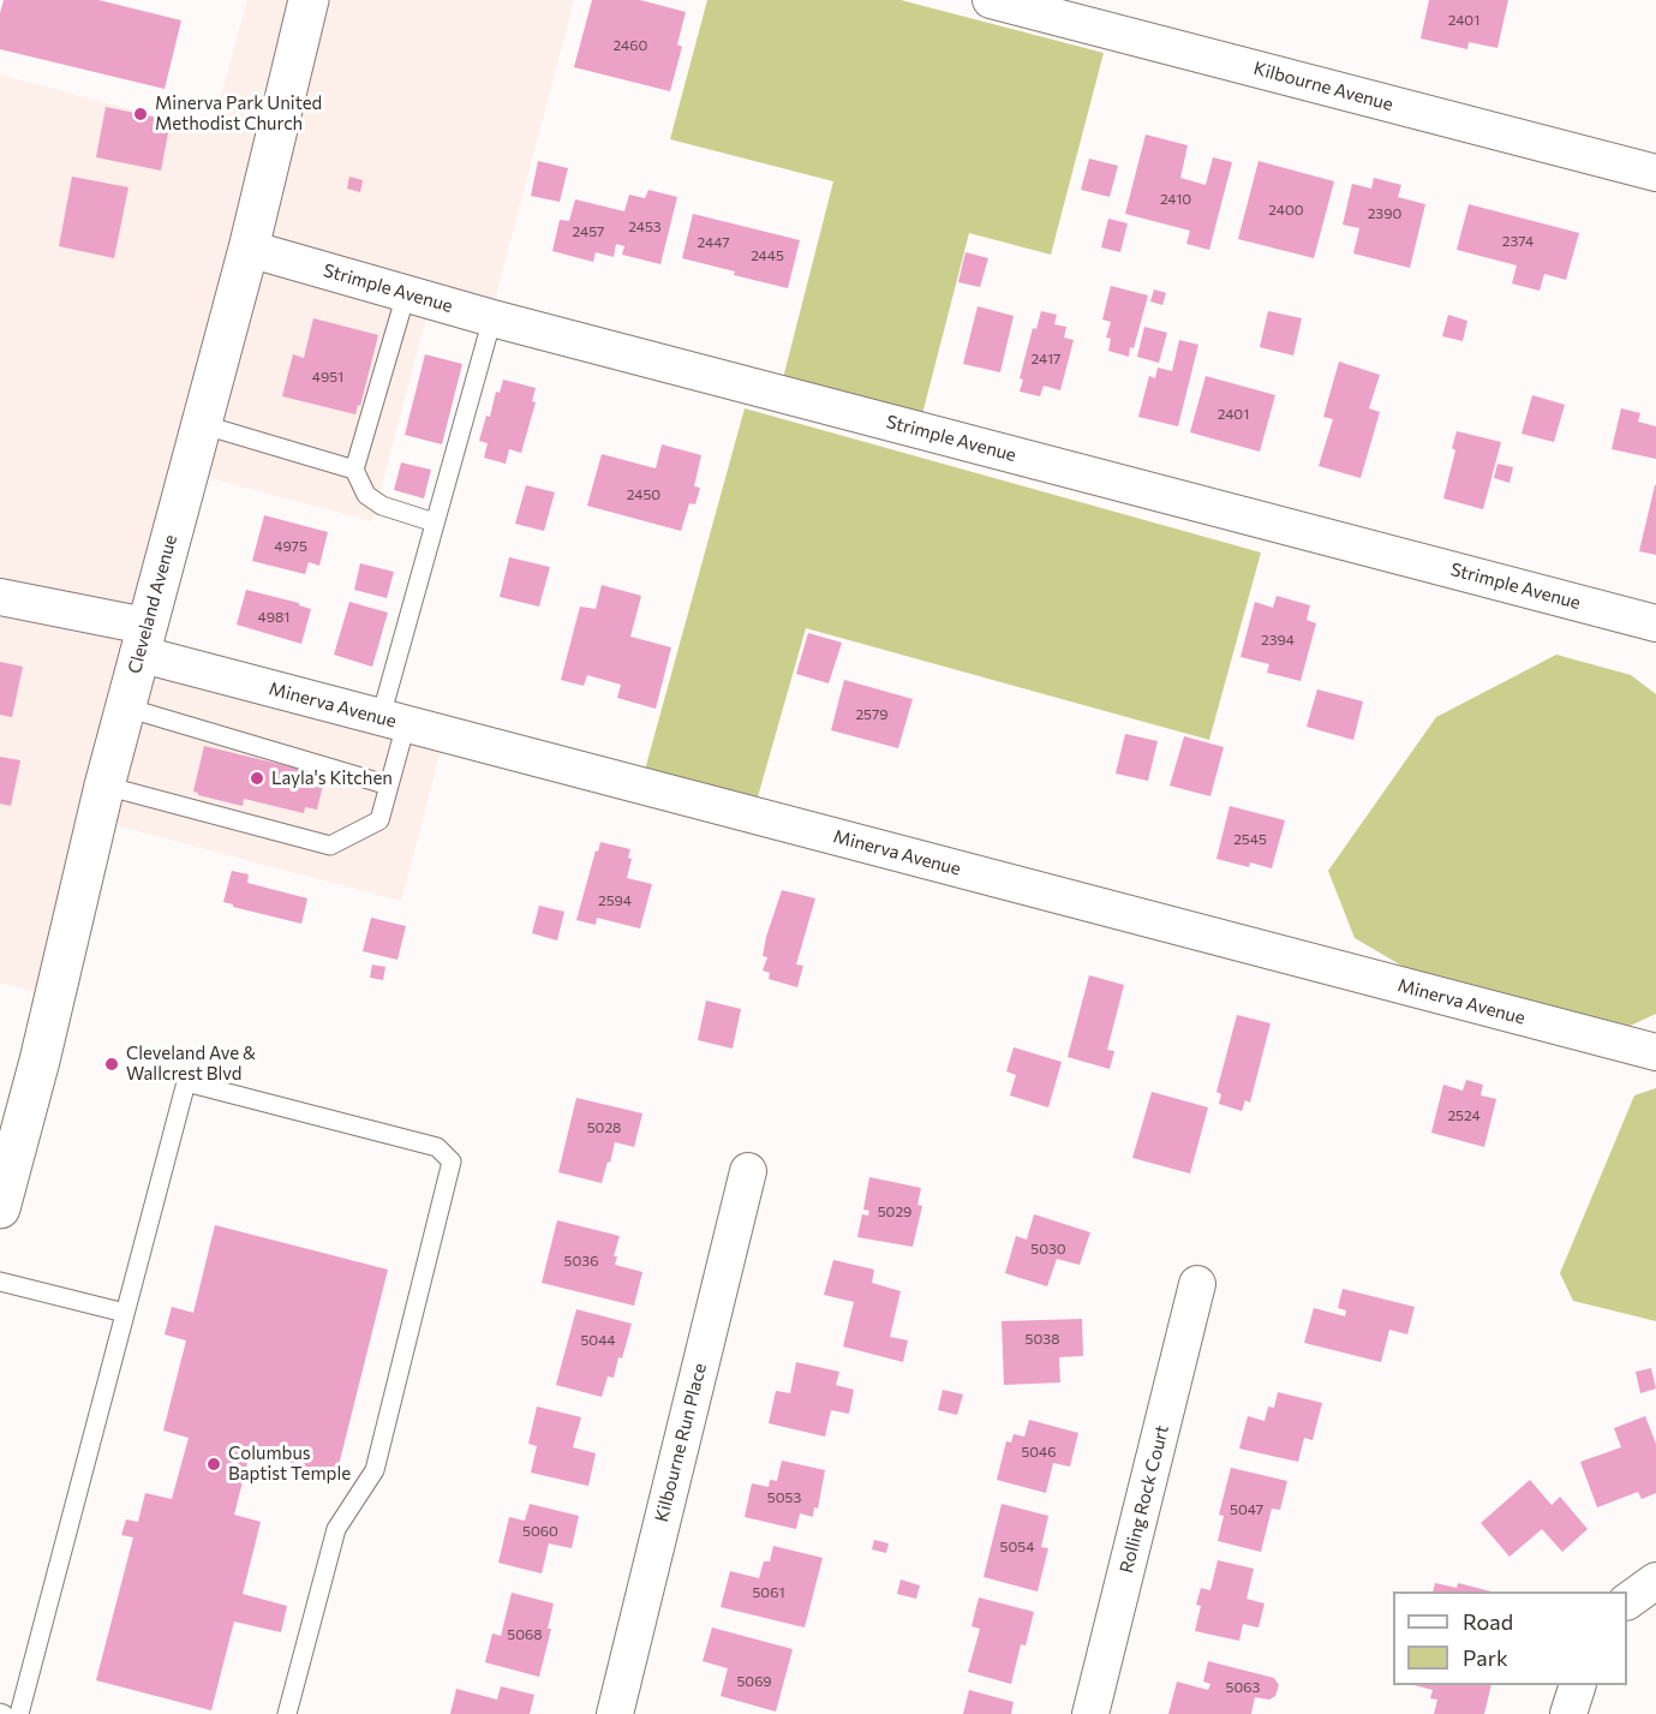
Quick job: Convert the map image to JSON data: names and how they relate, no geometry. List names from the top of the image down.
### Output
{
  "streets": {
    "main road": ["Cleveland Avenue"],
    "street": [
      "Kilbourne Avenue",
      "Strimple Avenue",
      "Minerva Avenue",
      "Kilbourne Run Place",
      "Rolling Rock Court"
    ]
  },
  "crossings": [
    ["Strimple Avenue", "Cleveland Avenue"],
    ["Cleveland Avenue", "Minerva Avenue"]
  ],
  "places": [
    "Minerva Park United Methodist Church",
    "Layla's Kitchen",
    "Cleveland Ave & Wallcrest Blvd",
    "Columbus Baptist Temple"
  ],
  "house_numbers": [
    "2401",
    "2460",
    "2410",
    "2400",
    "2390",
    "2453",
    "2457",
    "2374",
    "2447",
    "2445",
    "2417",
    "4951",
    "2401",
    "2450",
    "4975",
    "4981",
    "2394",
    "2579",
    "2545",
    "2594",
    "2524",
    "5028",
    "5029",
    "5030",
    "5036",
    "5038",
    "5044",
    "5046",
    "5053",
    "5047",
    "5060",
    "5054",
    "5061",
    "5068",
    "5069",
    "5063"
  ],
  "legend": ["Road", "Park"]
}
